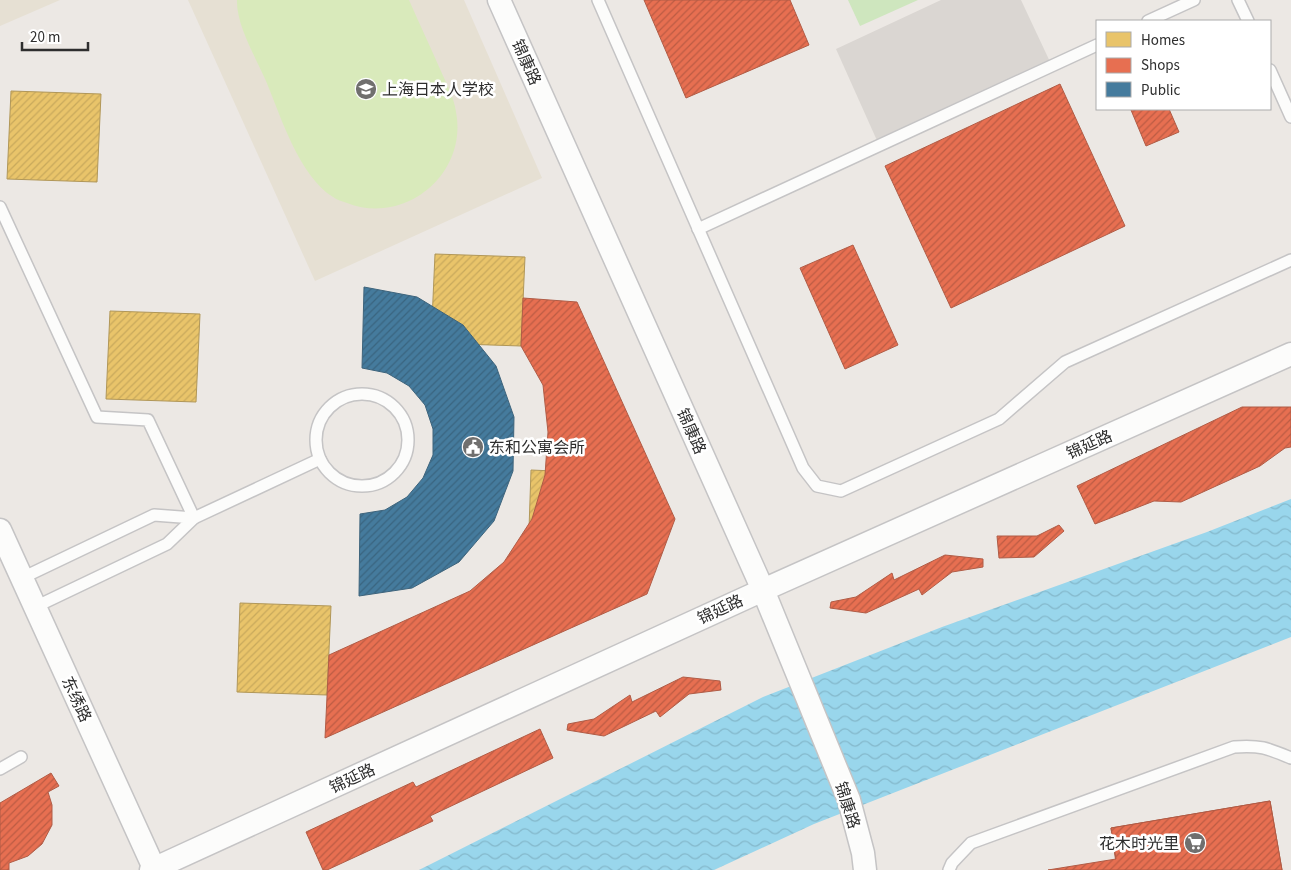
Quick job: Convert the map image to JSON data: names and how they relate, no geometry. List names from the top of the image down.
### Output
{
  "streets": {
    "street": ["锦康路", "锦延路", "东绣路"]
  },
  "crossings": [
    ["锦康路", "锦延路"],
    ["锦延路", "东绣路"]
  ],
  "places": {
    "school or university": ["上海日本人学校"],
    "public building": ["东和公寓会所"],
    "supermarket": ["花木时光里"]
  },
  "legend": ["Homes", "Shops", "Public"],
  "scale_bar": "20 m"
}
